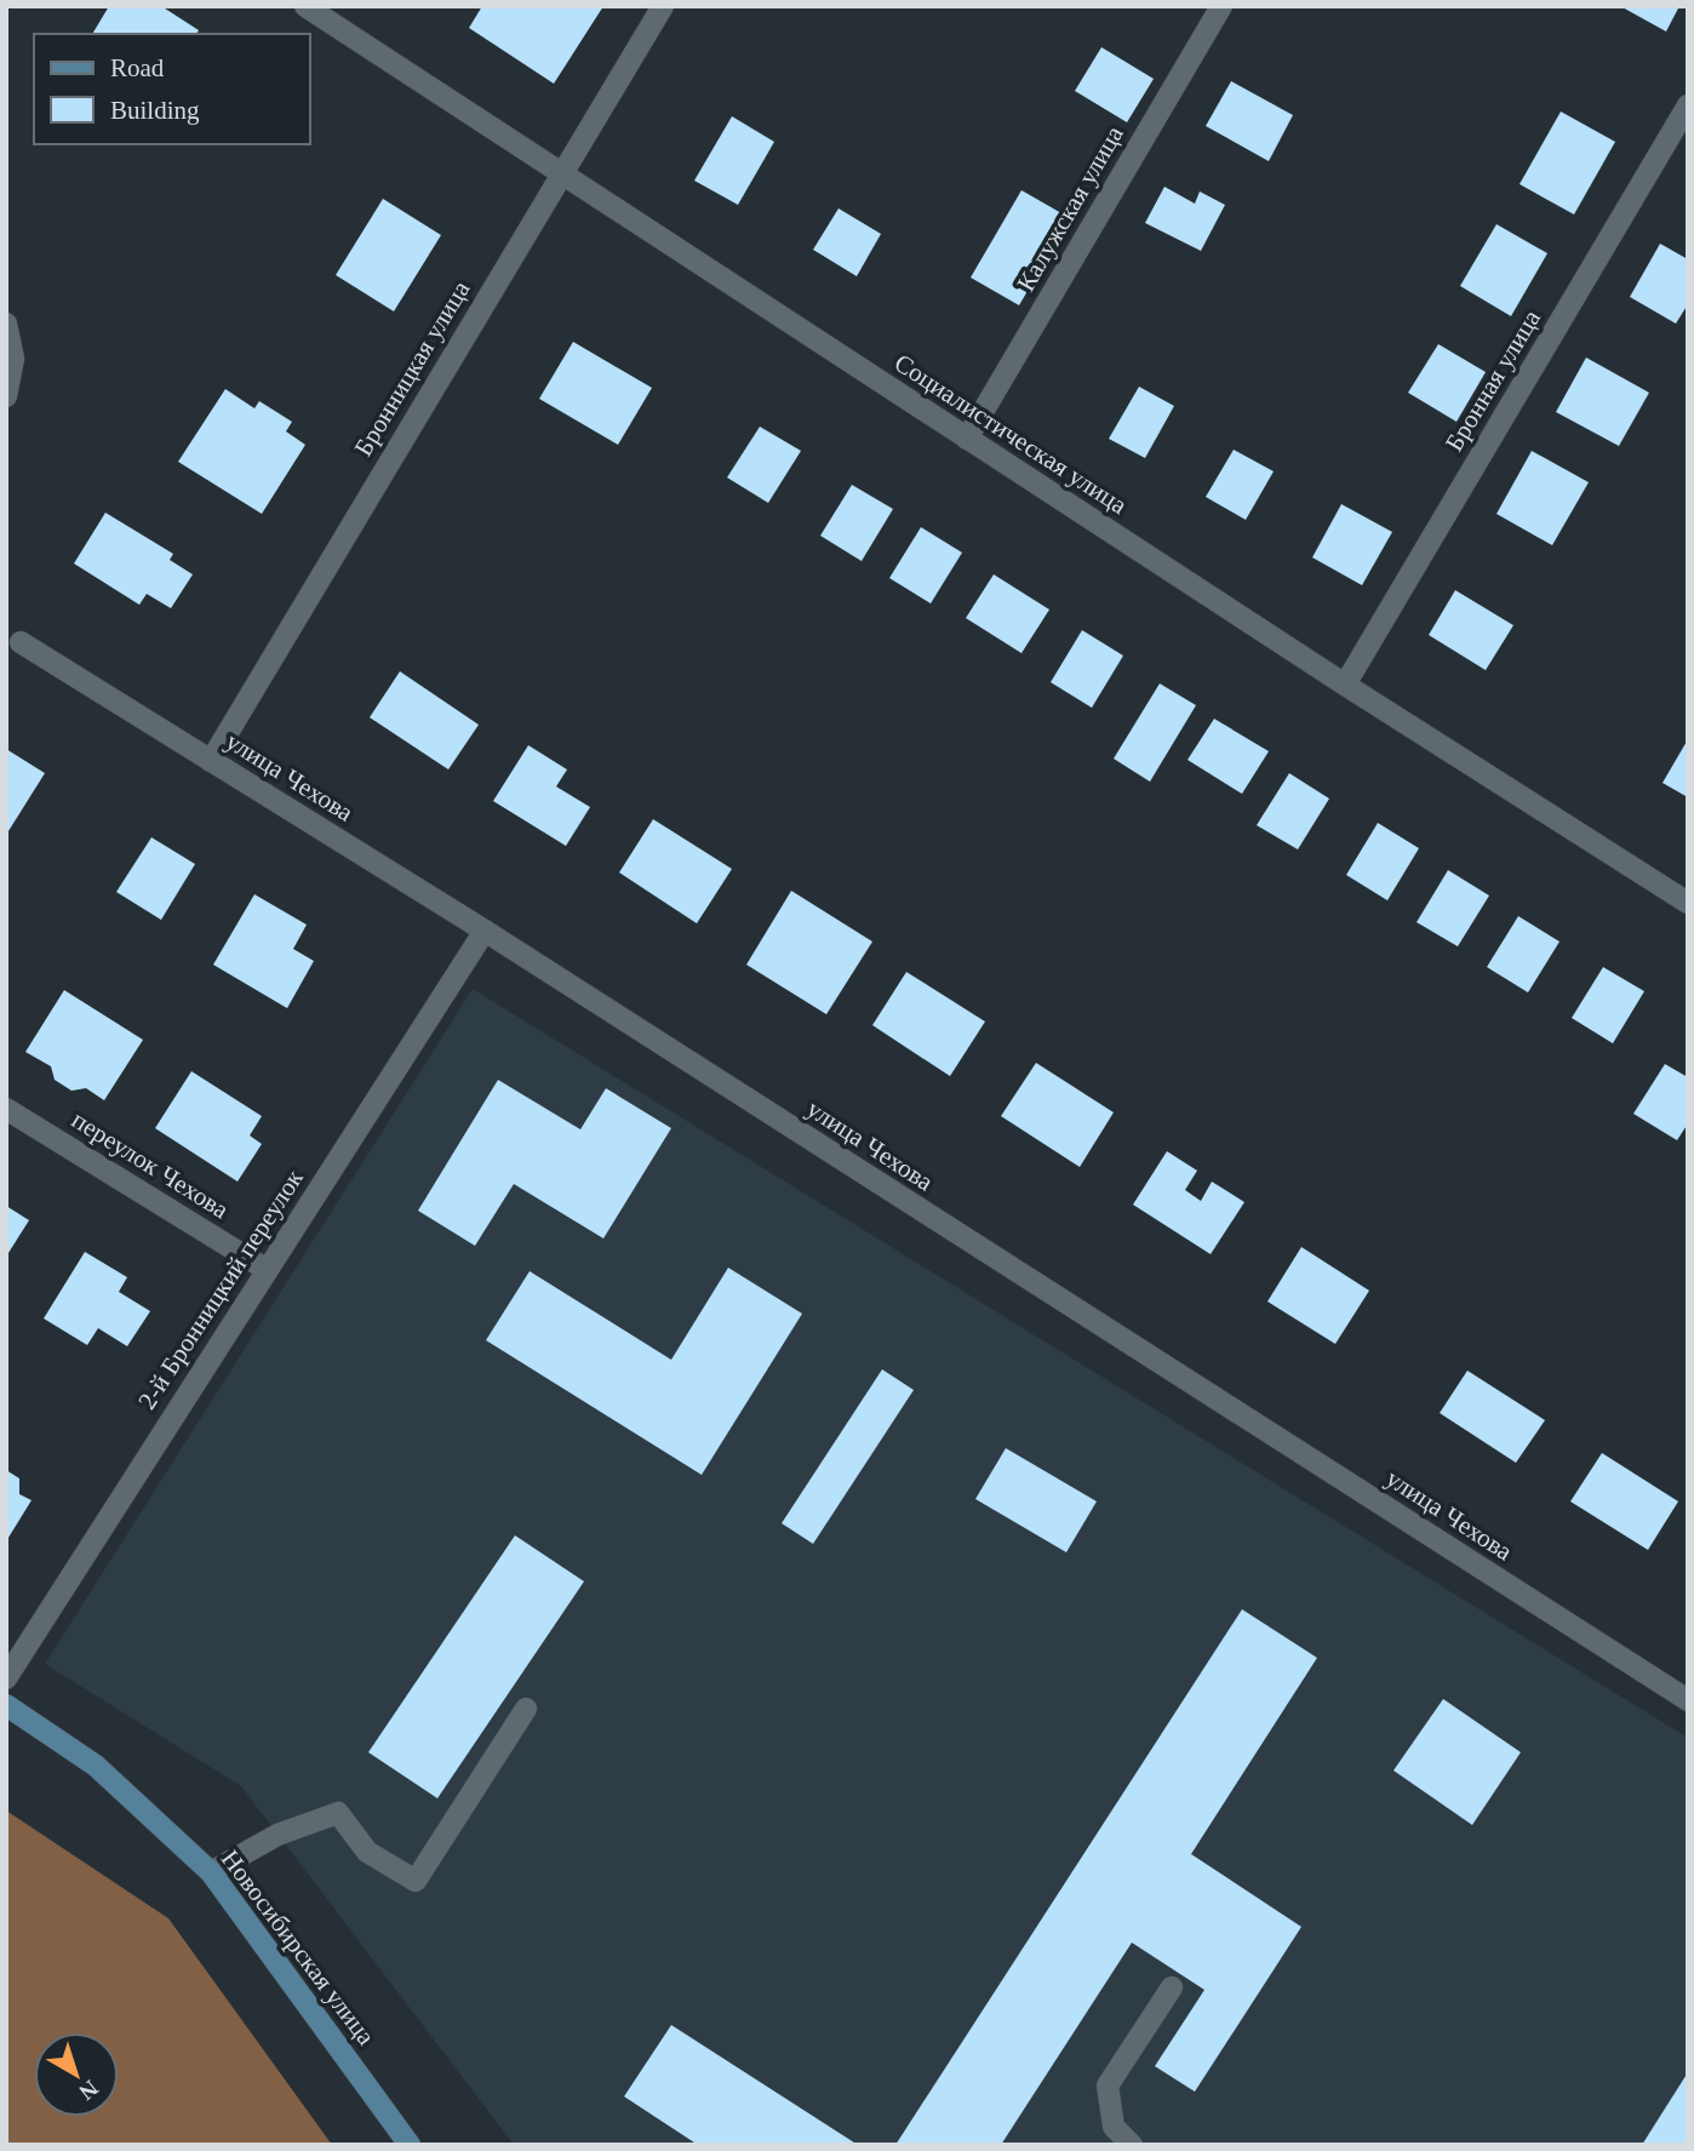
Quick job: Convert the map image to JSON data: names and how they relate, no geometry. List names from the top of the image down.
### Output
{
  "streets": {
    "main road": ["Новосибирская улица"],
    "street": [
      "Калужская улица",
      "Бронницкая улица",
      "Бронная улица",
      "Социалистическая улица",
      "улица Чехова",
      "переулок Чехова",
      "2-й Бронницкий переулок"
    ]
  },
  "crossings": [
    ["Калужская улица", "Социалистическая улица"],
    ["Бронницкая улица", "Социалистическая улица"],
    ["Бронницкая улица", "улица Чехова"],
    ["Бронная улица", "Социалистическая улица"],
    ["улица Чехова", "2-й Бронницкий переулок"],
    ["переулок Чехова", "2-й Бронницкий переулок"]
  ],
  "legend": ["Road", "Building"],
  "north": "bottom right"
}
